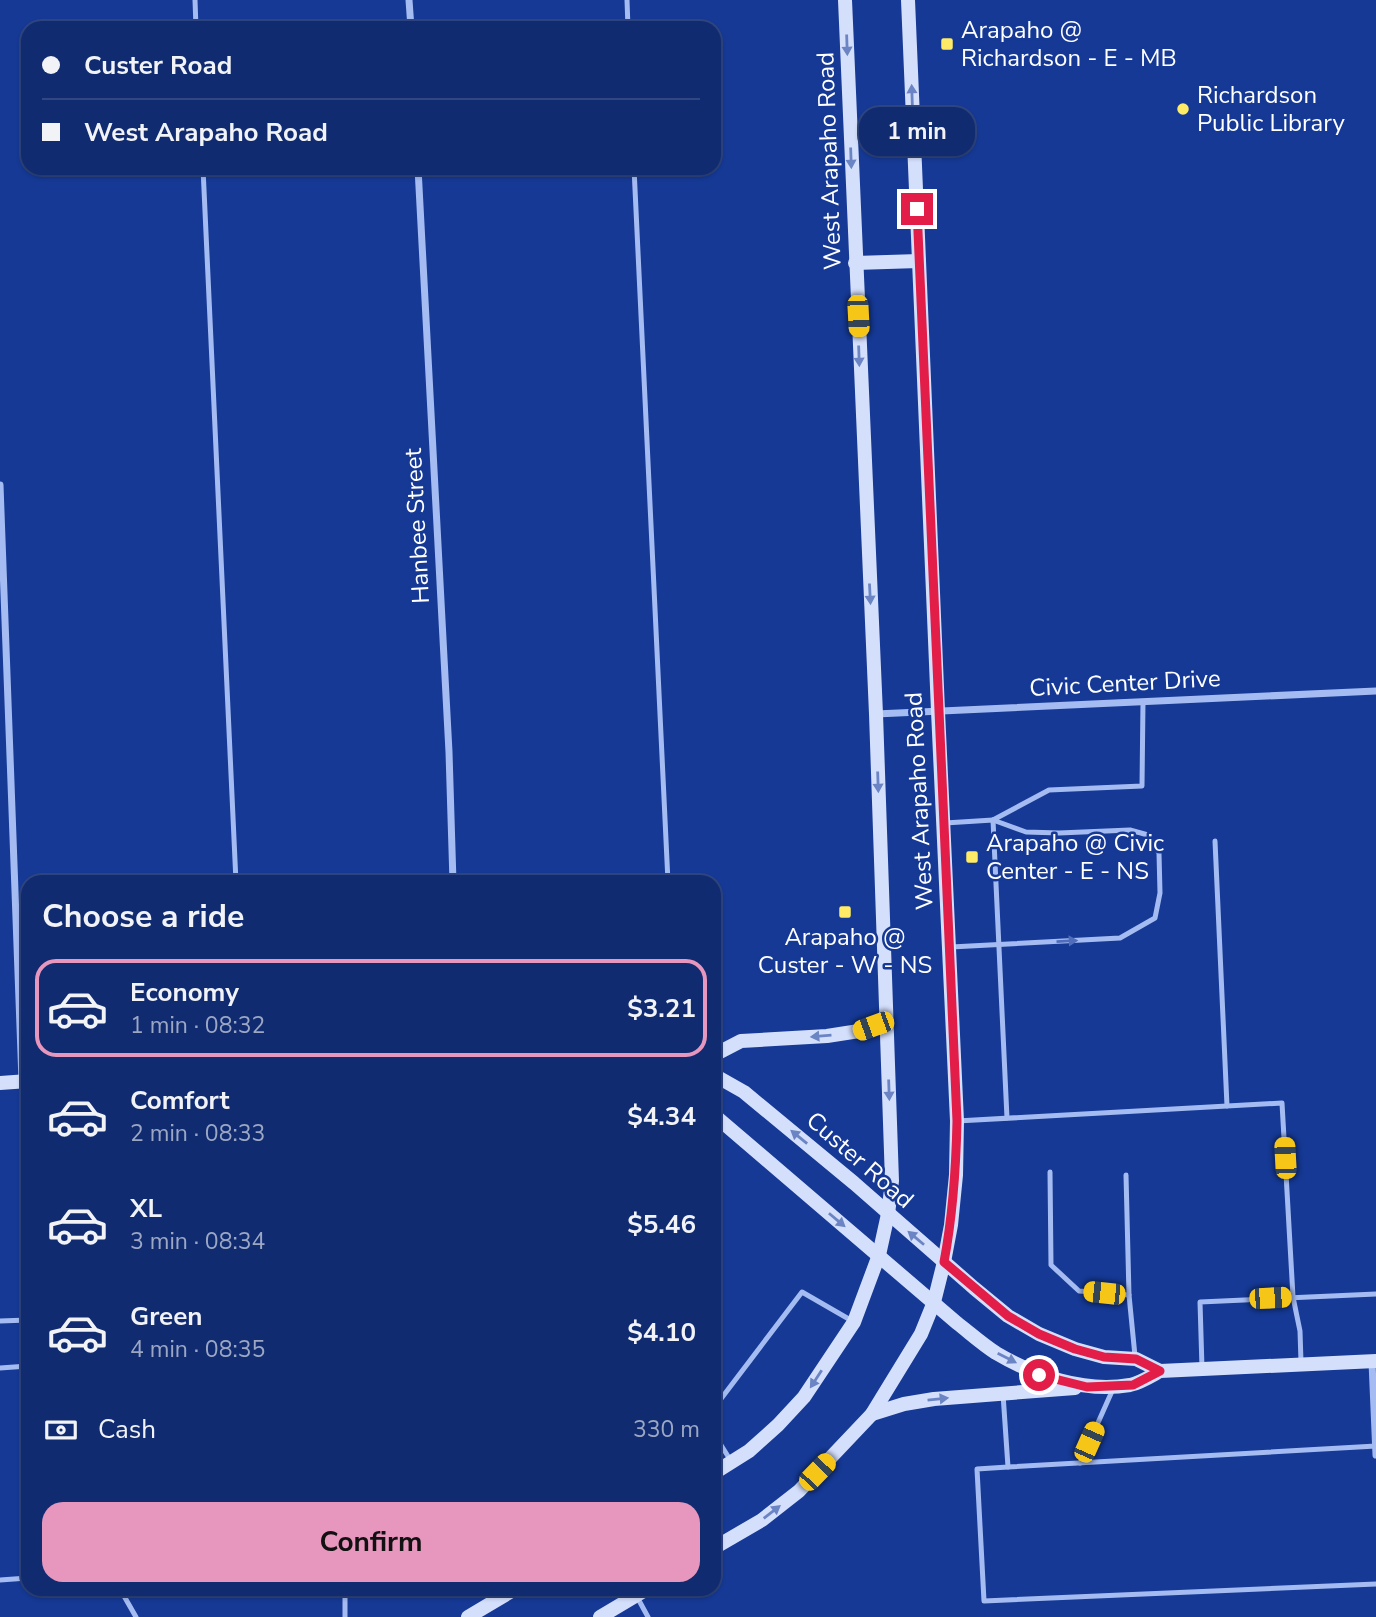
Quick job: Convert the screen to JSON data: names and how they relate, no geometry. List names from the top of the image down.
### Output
{
  "streets": {
    "main road": ["West Arapaho Road", "Custer Road"],
    "street": ["Hanbee Street", "Civic Center Drive"]
  },
  "crossings": [
    ["West Arapaho Road", "Civic Center Drive"],
    ["West Arapaho Road", "Custer Road"]
  ],
  "places": {
    "transit": ["Arapaho @ Richardson - E - MB", "Arapaho @ Civic Center - E - NS", "Arapaho @ Custer - W - NS"],
    "other": ["Richardson Public Library"]
  },
  "page": {
    "banner": ["Custer Road", "West Arapaho Road"],
    "bubble": "1 min",
    "heading": "Choose a ride",
    "list": [
      {
        "name": "Economy",
        "note": "1 min · 08:32",
        "value": "$3.21"
      },
      {
        "name": "Comfort",
        "note": "2 min · 08:33",
        "value": "$4.34"
      },
      {
        "name": "XL",
        "note": "3 min · 08:34",
        "value": "$5.46"
      },
      {
        "name": "Green",
        "note": "4 min · 08:35",
        "value": "$4.10"
      }
    ],
    "pay": ["Cash", "330 m"],
    "buttons": "Confirm"
  }
}
